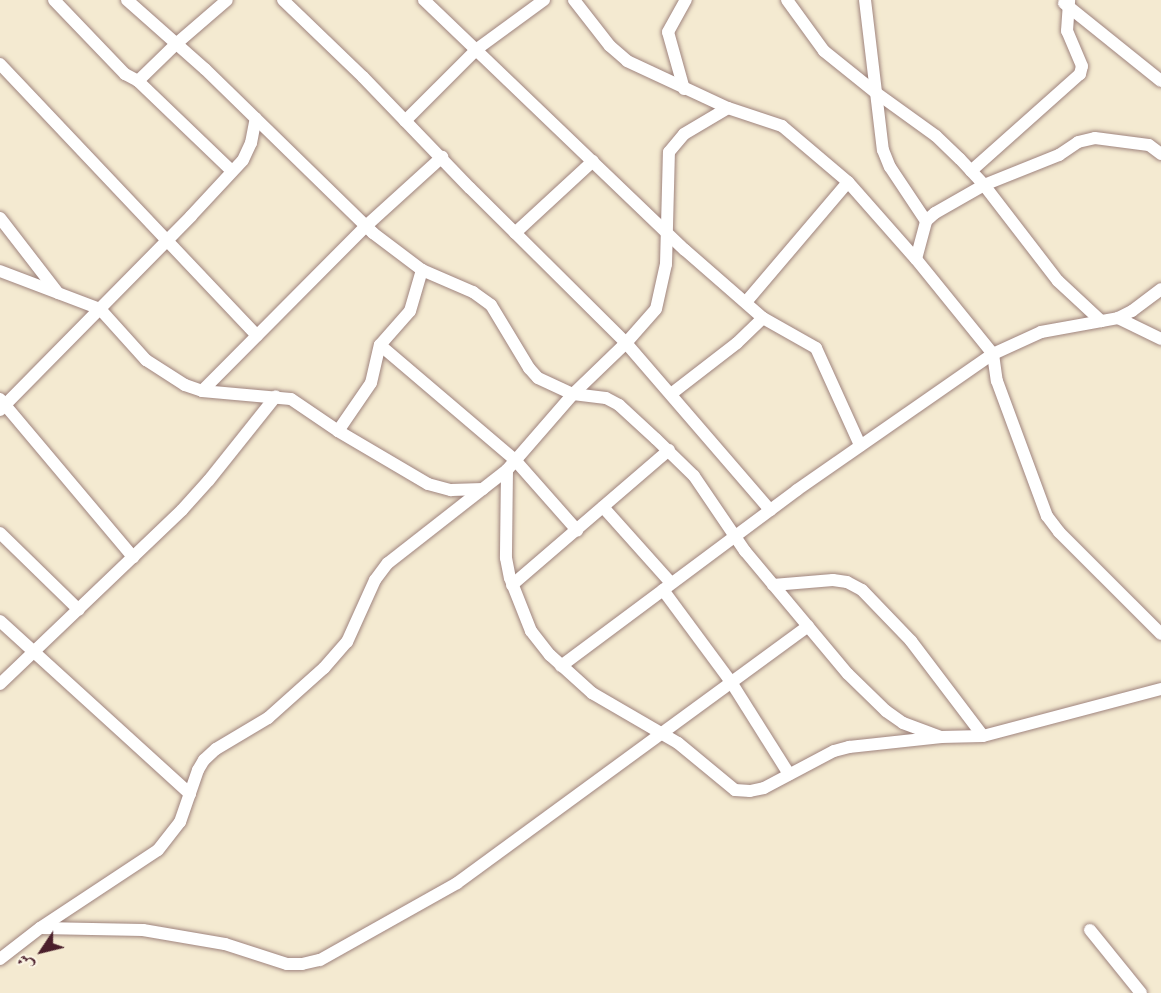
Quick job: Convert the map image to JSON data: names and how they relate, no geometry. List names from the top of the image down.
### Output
{
  "north": "bottom left"
}
